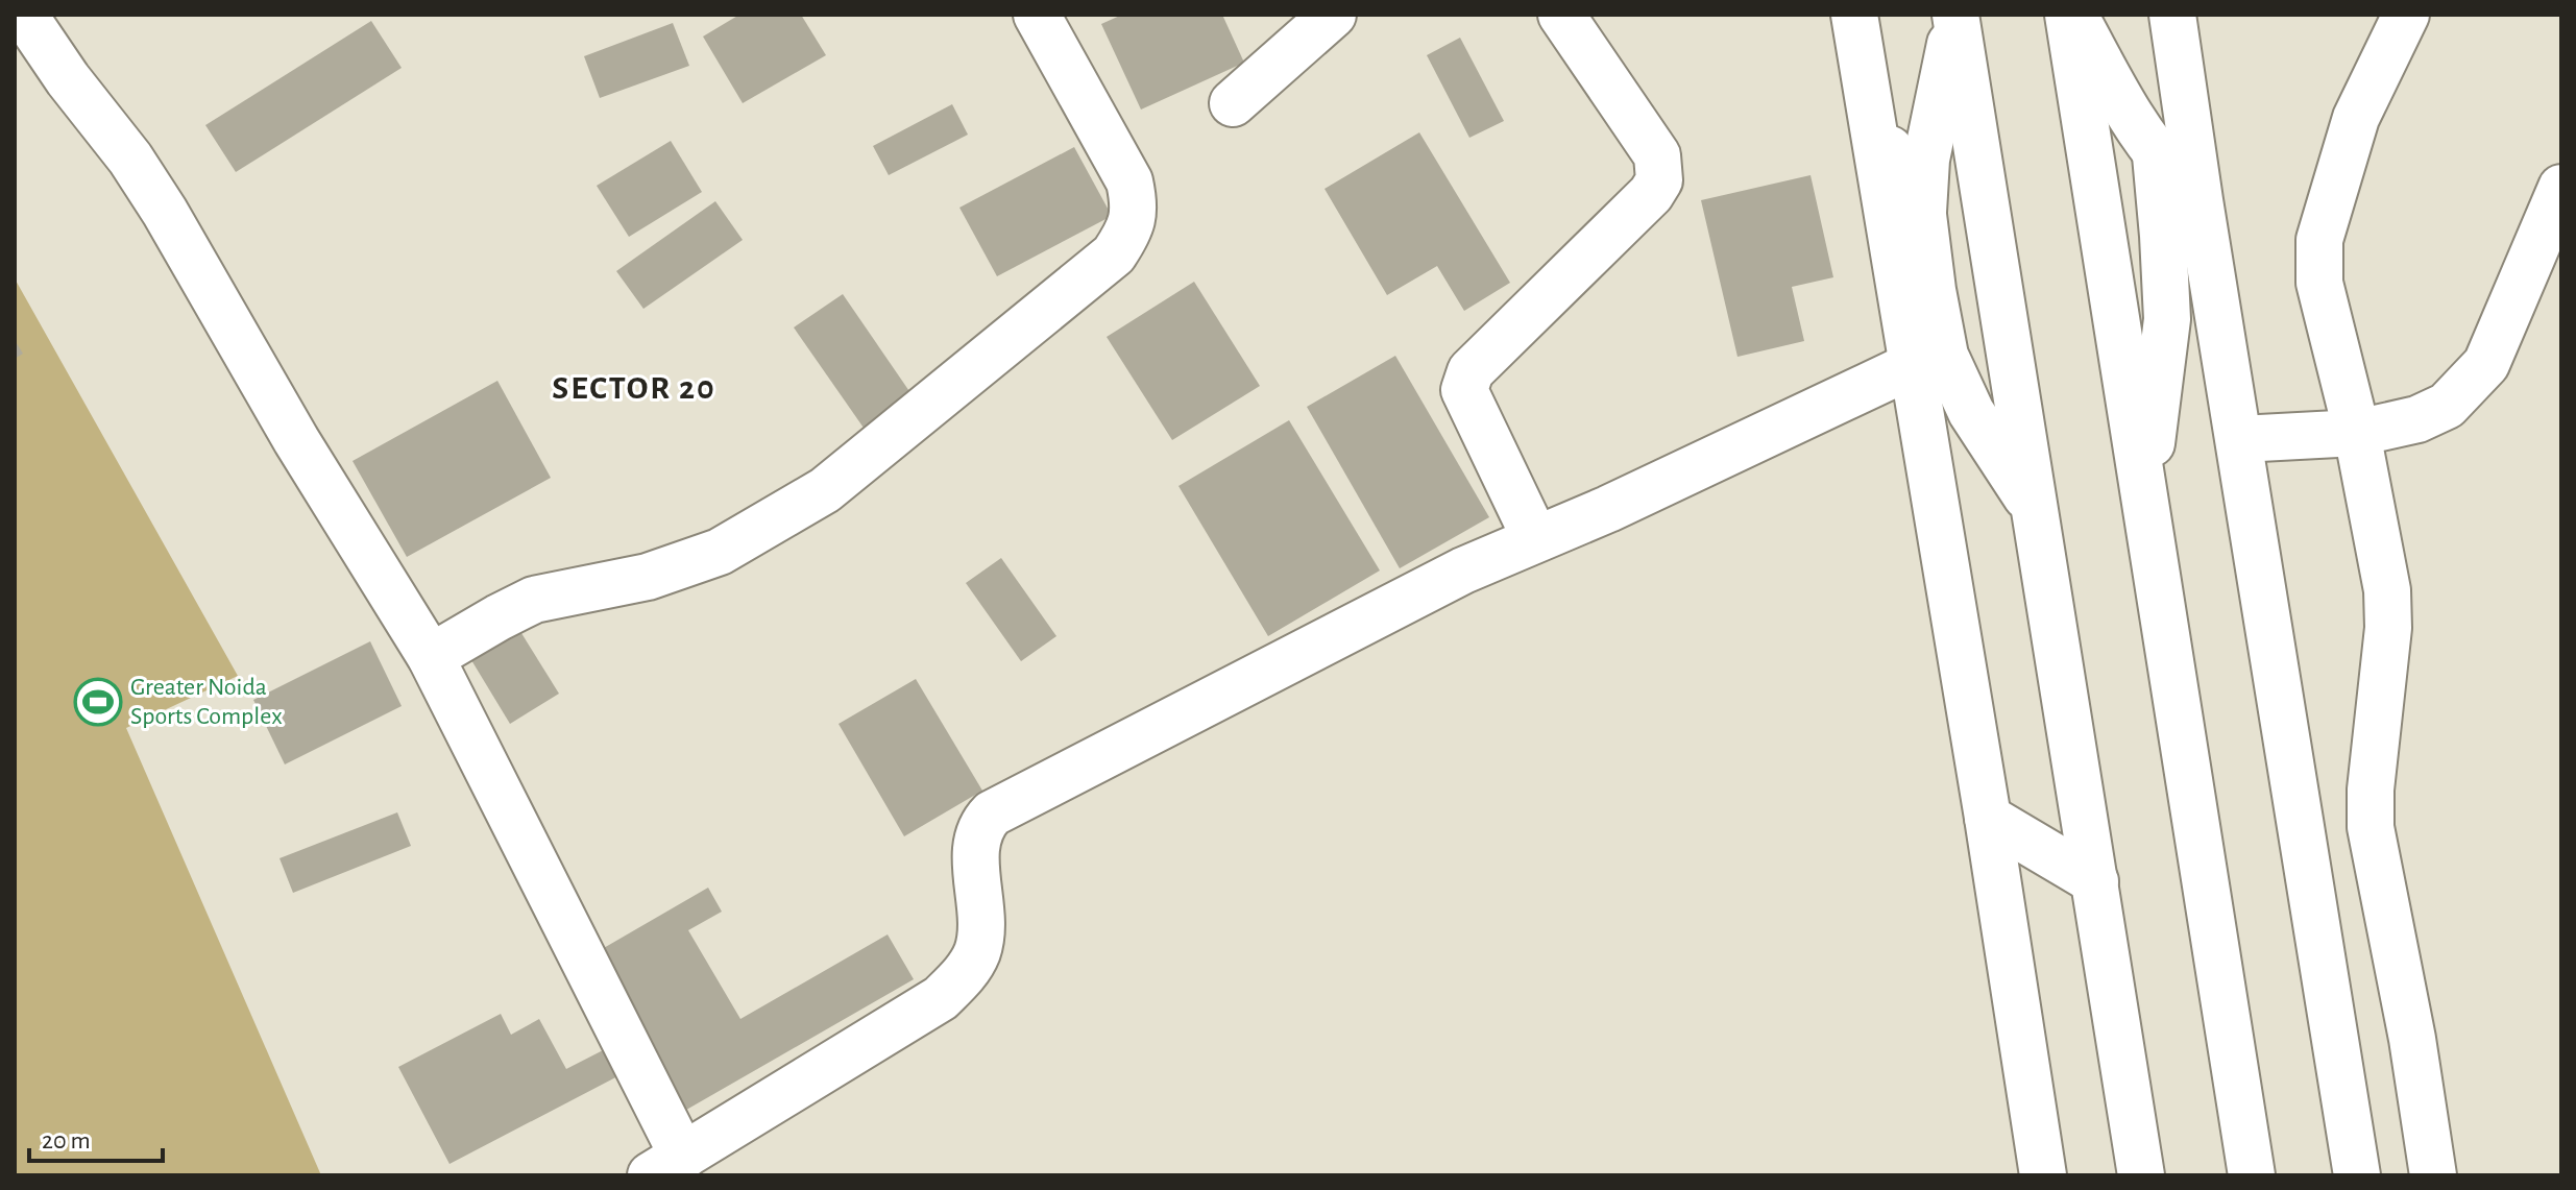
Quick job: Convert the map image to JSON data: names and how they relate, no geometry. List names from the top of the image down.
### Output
{
  "districts": ["SECTOR 20"],
  "places": {
    "sports": ["Greater Noida Sports Complex"]
  },
  "scale_bar": "20 m"
}
